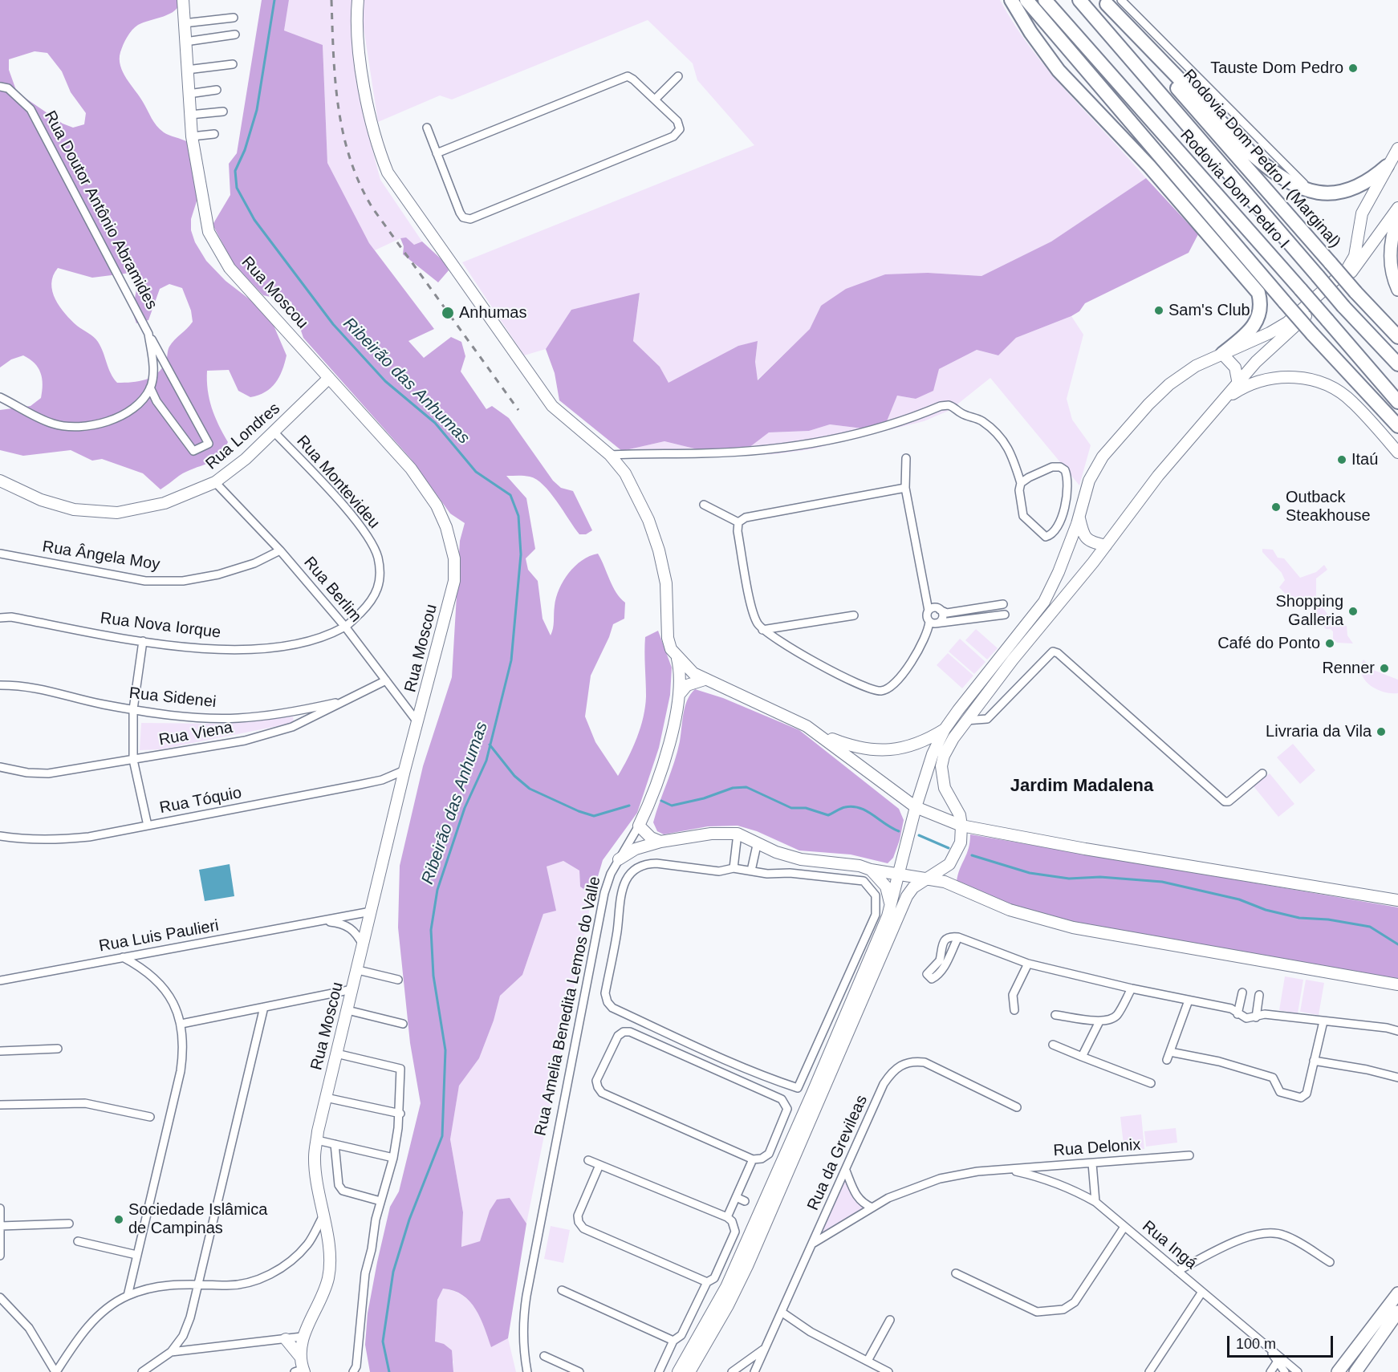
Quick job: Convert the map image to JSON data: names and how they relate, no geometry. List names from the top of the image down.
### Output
{
  "streets": {
    "highway": ["Rodovia Dom Pedro I (Marginal)", "Rodovia Dom Pedro I"],
    "street": [
      "Rua Doutor Antônio Abramides",
      "Rua Moscou",
      "Rua Londres",
      "Rua Montevideu",
      "Rua Ângela Moy",
      "Rua Berlim",
      "Rua Nova Iorque",
      "Rua Sidenei",
      "Rua Viena",
      "Rua Tóquio",
      "Rua Luis Paulieri",
      "Rua Amelia Benedita Lemos do Valle",
      "Rua Delonix",
      "Rua da Grevileas",
      "Rua Ingá"
    ]
  },
  "crossings": [
    ["Rua Moscou", "Rua Londres"],
    ["Rua Moscou", "Rua Berlim"],
    ["Rua Moscou", "Rua Tóquio"],
    ["Rua Moscou", "Rua Luis Paulieri"],
    ["Rua Londres", "Rua Montevideu"],
    ["Rua Londres", "Rua Berlim"],
    ["Rua Montevideu", "Rua Berlim"],
    ["Rua Montevideu", "Rua Nova Iorque"],
    ["Rua Ângela Moy", "Rua Berlim"],
    ["Rua Berlim", "Rua Nova Iorque"],
    ["Rua Berlim", "Rua Viena"],
    ["Rua Sidenei", "Rua Viena"],
    ["Rua Delonix", "Rua da Grevileas"],
    ["Rua Delonix", "Rua Ingá"]
  ],
  "districts": ["Jardim Madalena"],
  "water": ["Ribeirão das Anhumas"],
  "places": [
    "Tauste Dom Pedro",
    "Sam's Club",
    "Anhumas",
    "Itaú",
    "Outback Steakhouse",
    "Shopping Galleria",
    "Café do Ponto",
    "Renner",
    "Livraria da Vila",
    "Sociedade Islâmica de Campinas"
  ],
  "scale_bar": "100 m"
}
